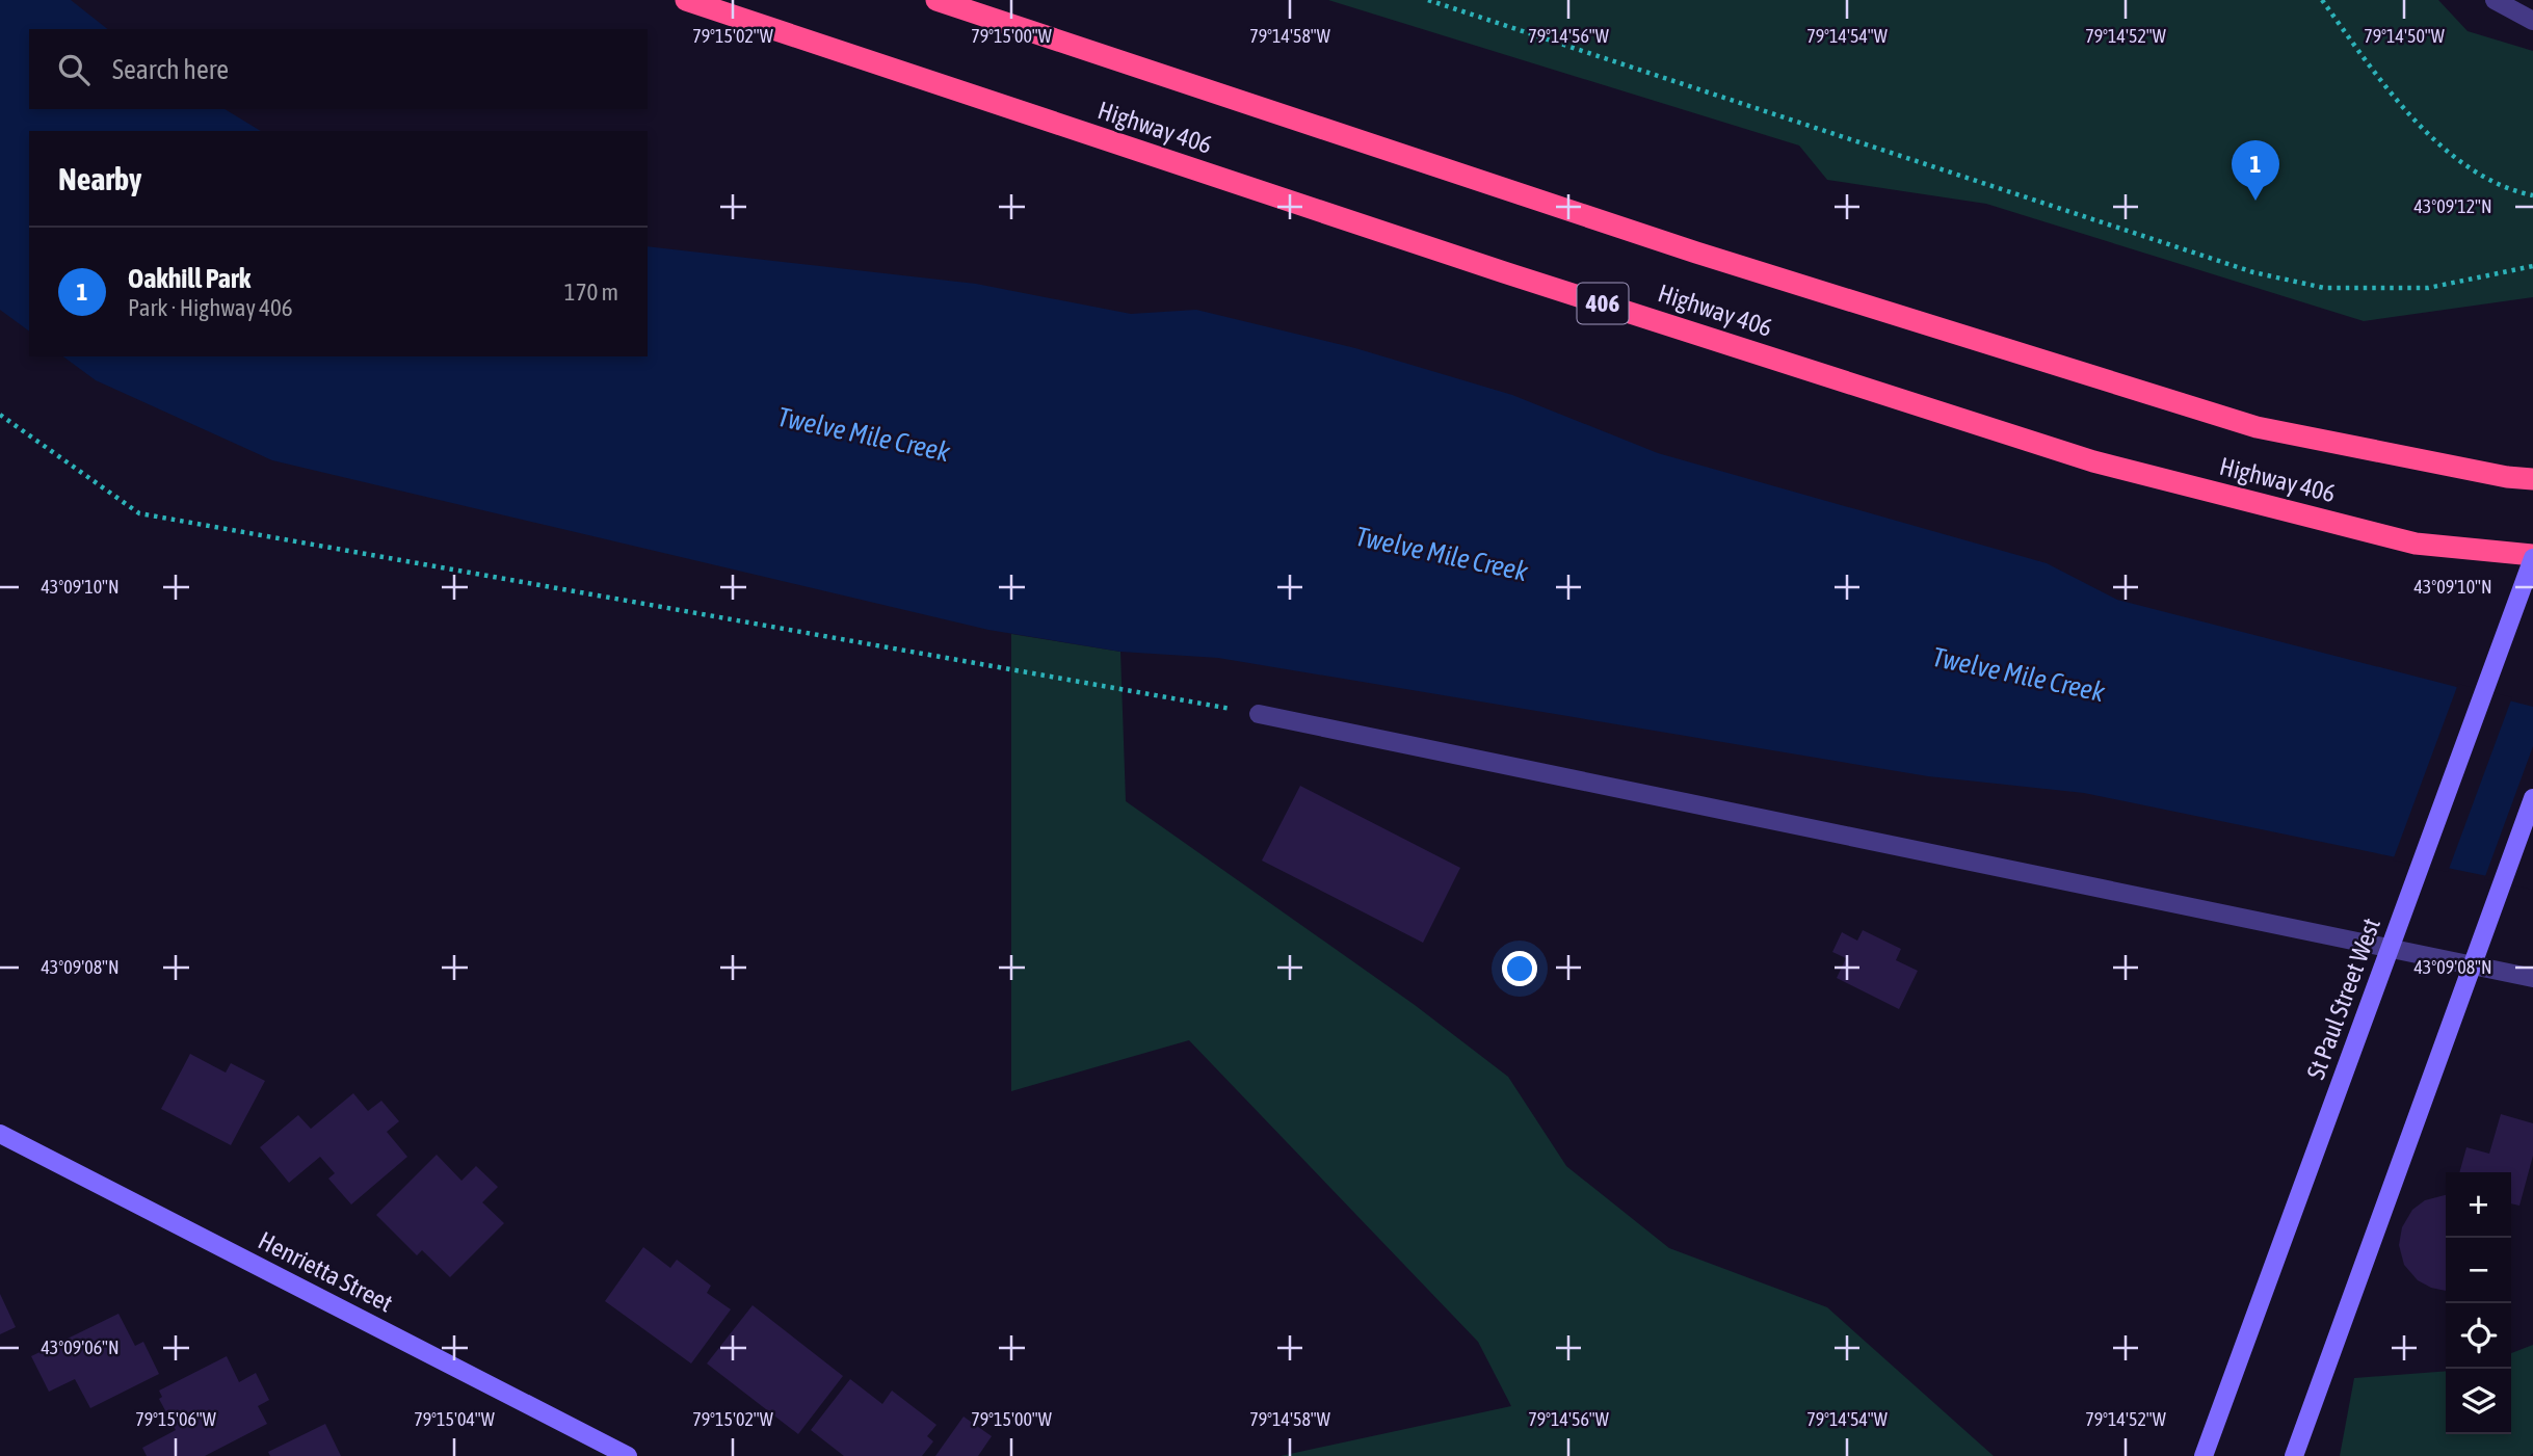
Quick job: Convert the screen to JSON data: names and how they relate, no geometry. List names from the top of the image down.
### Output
{
  "streets": {
    "highway": ["Highway 406", "406"],
    "main road": ["St Paul Street West", "Henrietta Street"]
  },
  "crossings": [
    ["Highway 406", "St Paul Street West"]
  ],
  "water": ["Twelve Mile Creek"],
  "page": {
    "search": "Search here",
    "heading": "Nearby",
    "pins": "1",
    "list": [
      {
        "mark": "1",
        "name": "Oakhill Park",
        "note": "Park · Highway 406",
        "value": "170 m"
      }
    ],
    "map_buttons": ["+", "−"]
  },
  "coordinates": [
    "79°15'02\"W",
    "79°15'00\"W",
    "79°14'58\"W",
    "79°14'56\"W",
    "79°14'54\"W",
    "79°14'52\"W",
    "79°14'50\"W",
    "43°09'12\"N",
    "43°09'10\"N",
    "43°09'08\"N",
    "43°09'06\"N",
    "79°15'06\"W",
    "79°15'04\"W"
  ]
}
